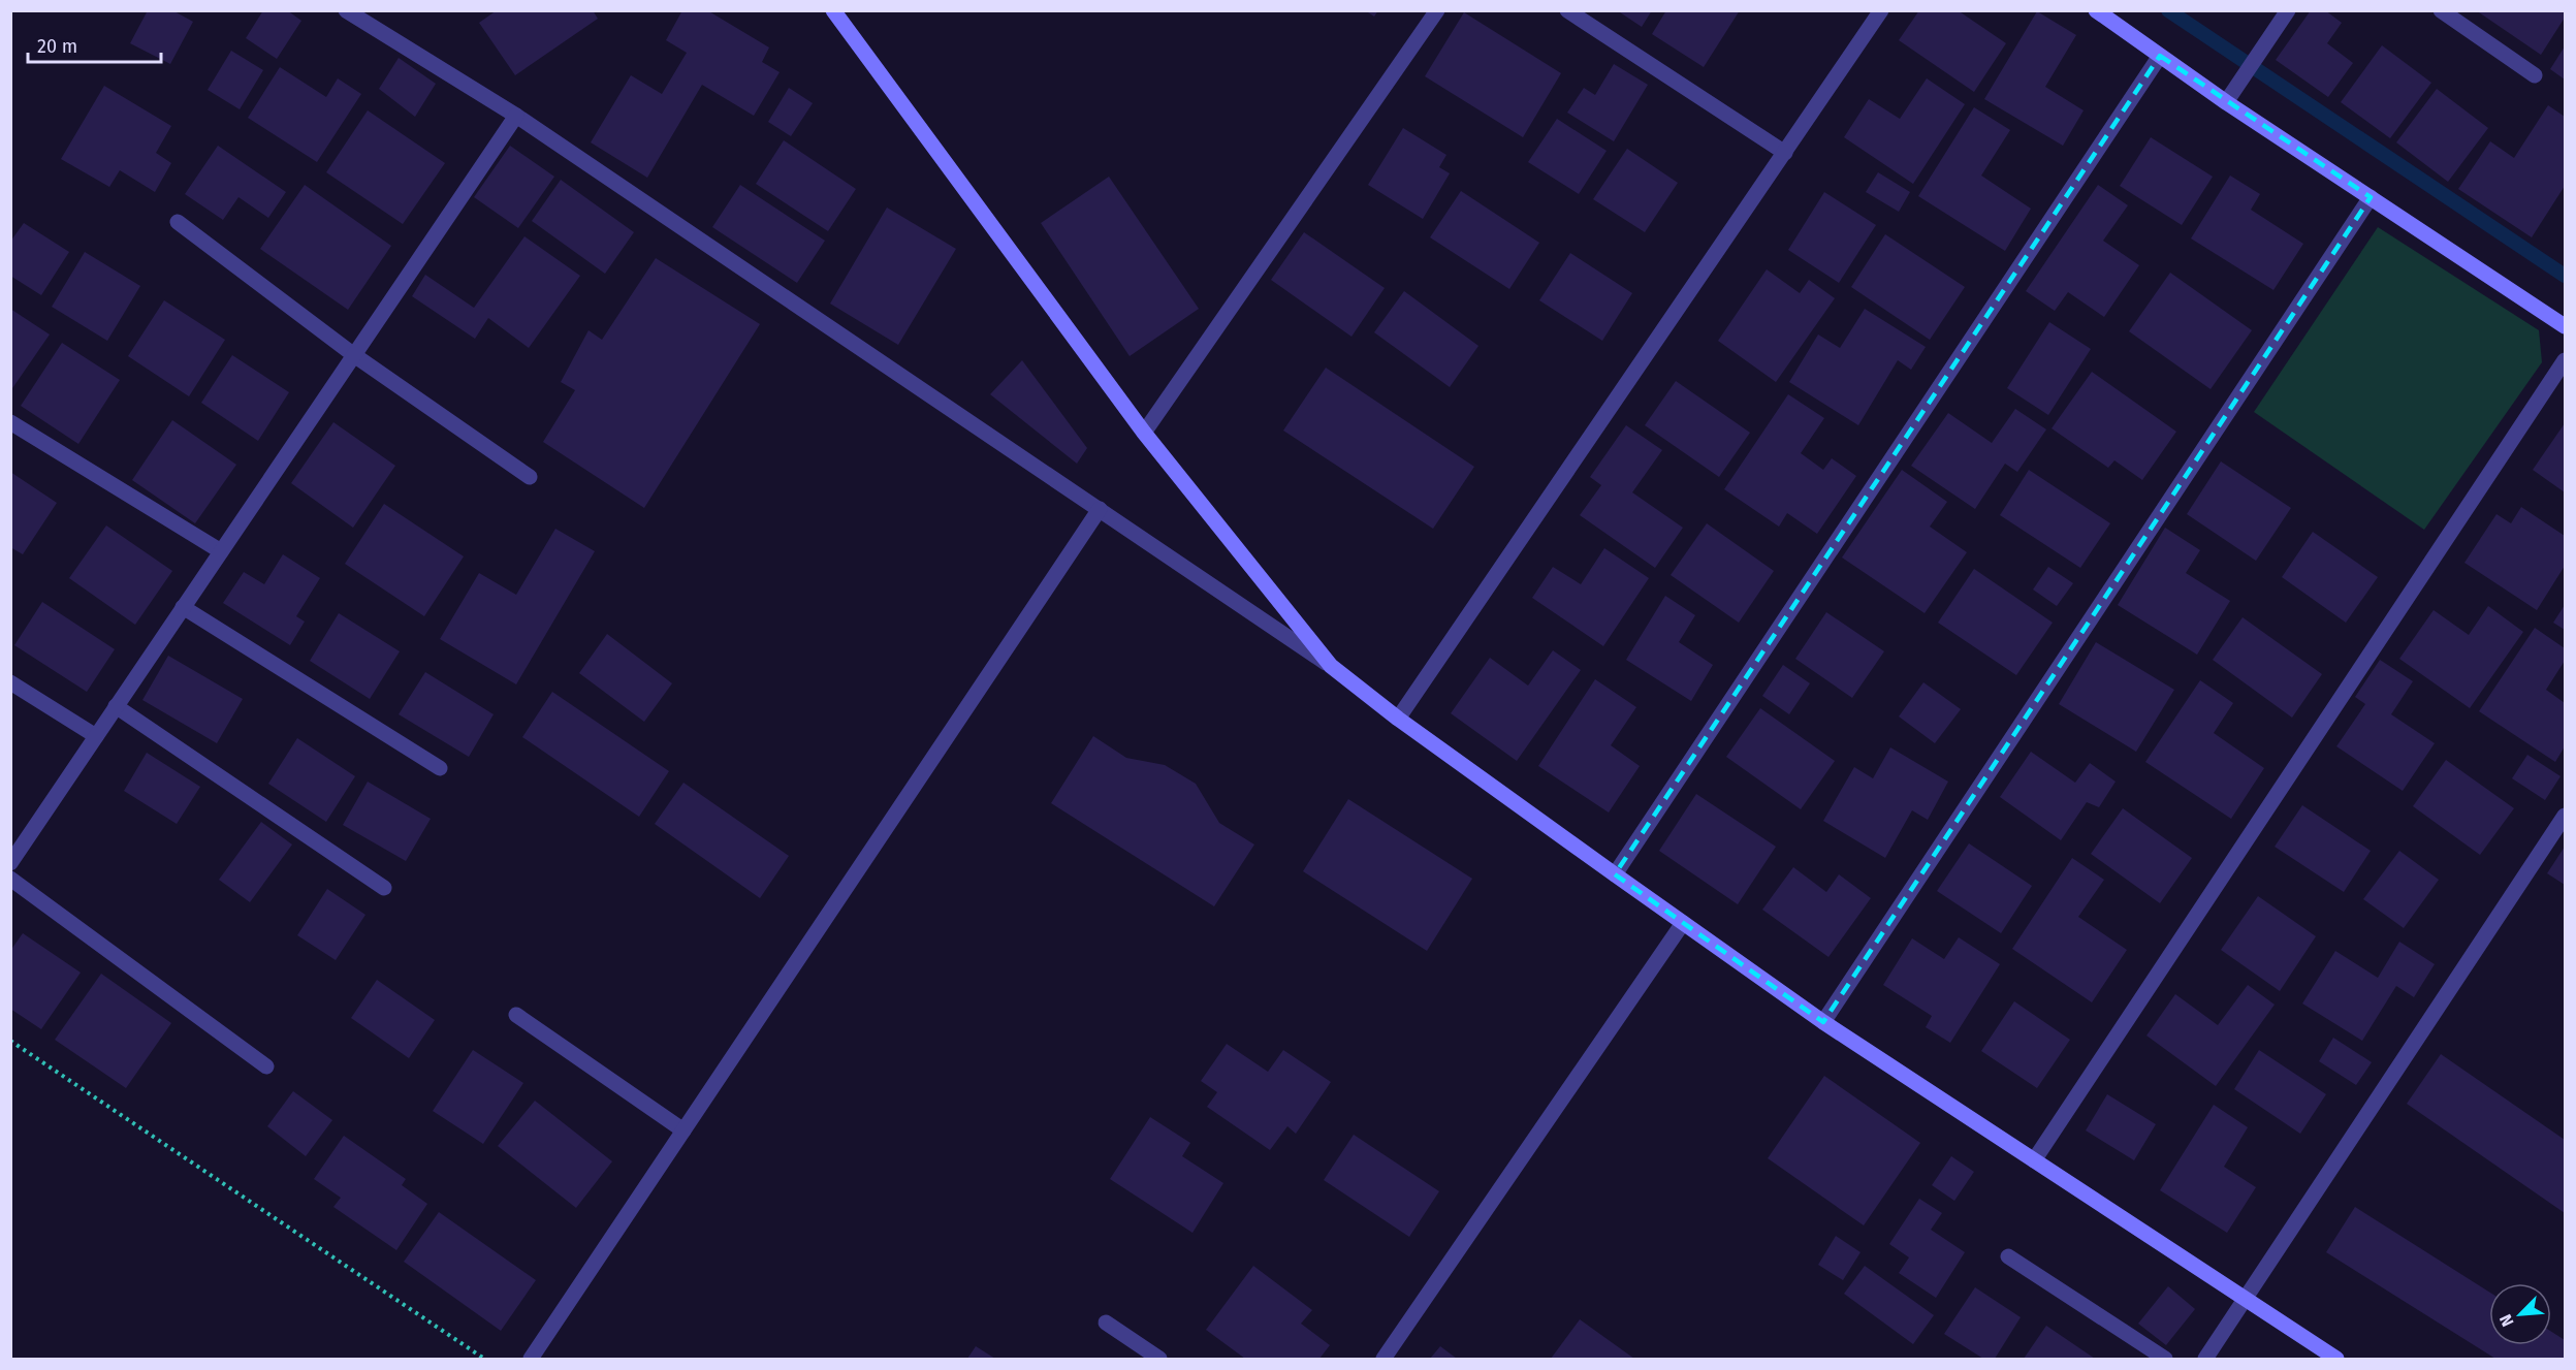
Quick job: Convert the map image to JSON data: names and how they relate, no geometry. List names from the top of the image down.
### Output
{
  "scale_bar": "20 m",
  "north": "bottom left"
}
